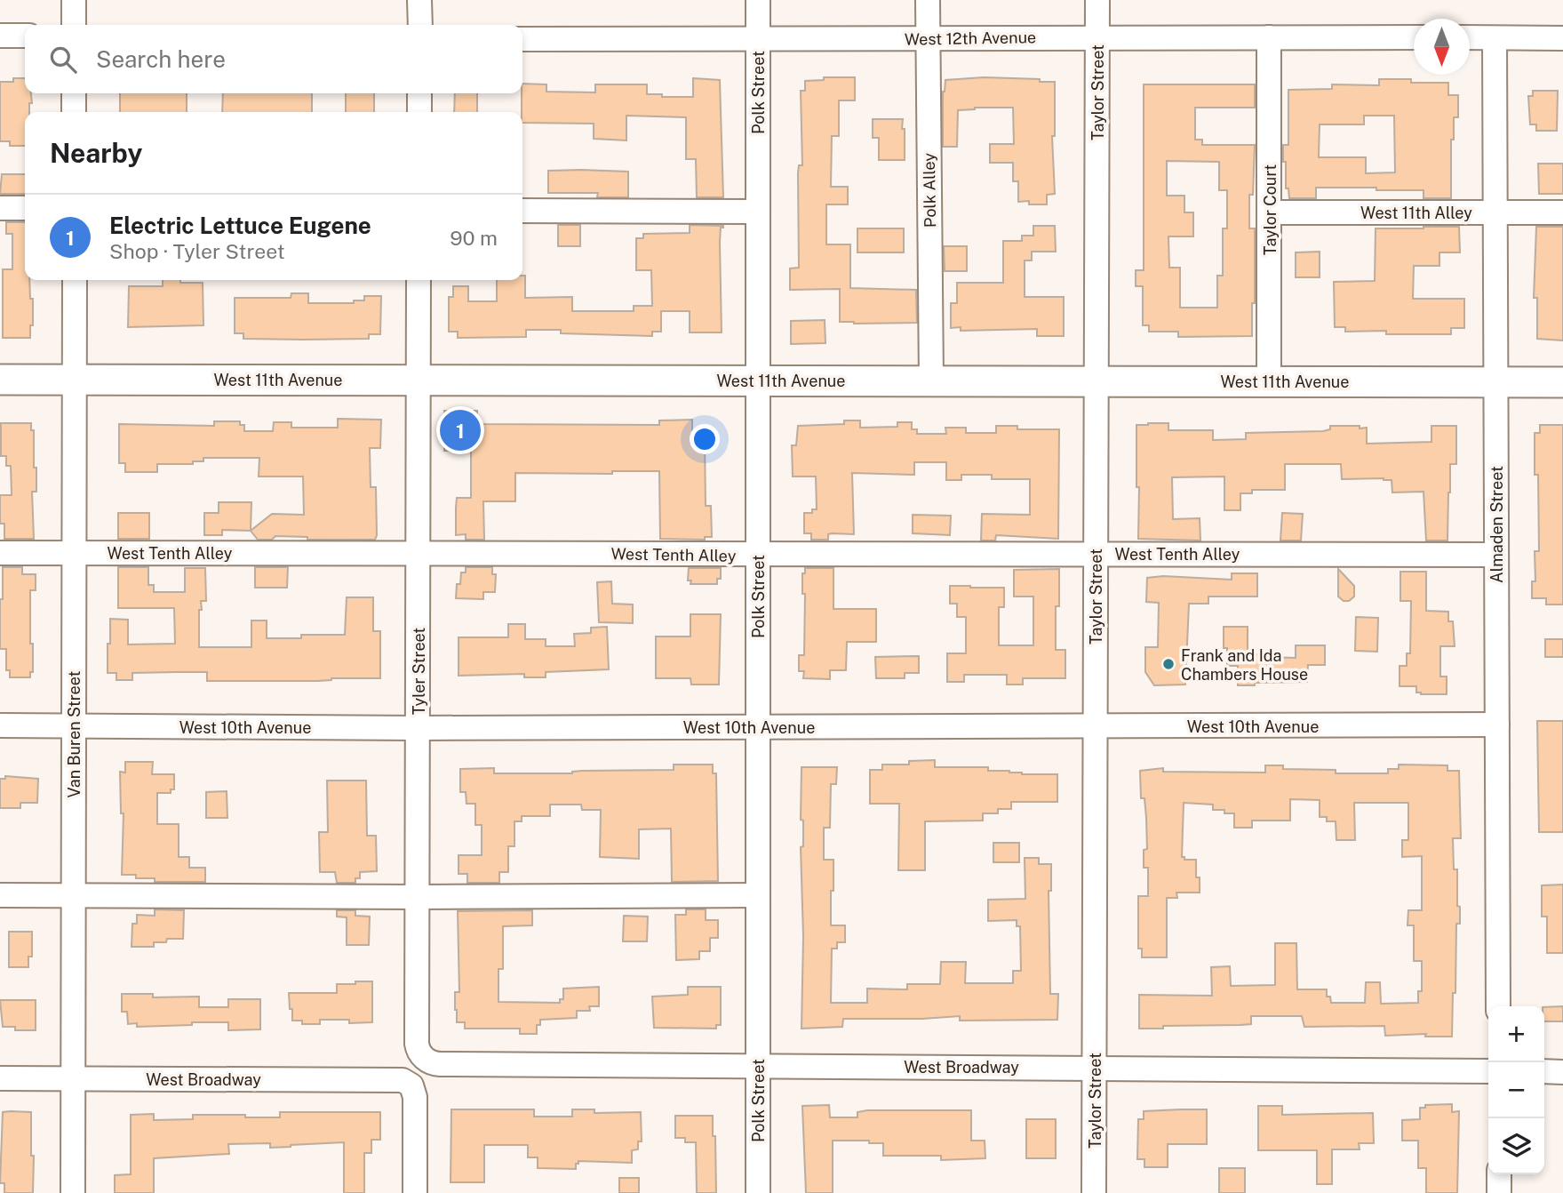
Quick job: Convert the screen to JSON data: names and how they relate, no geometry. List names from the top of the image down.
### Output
{
  "streets": {
    "main road": ["West 11th Avenue"],
    "street": [
      "West 12th Avenue",
      "Polk Street",
      "Taylor Street",
      "Polk Alley",
      "Taylor Court",
      "West 11th Alley",
      "Almaden Street",
      "West Tenth Alley",
      "Tyler Street",
      "West 10th Avenue",
      "Van Buren Street",
      "West Broadway"
    ]
  },
  "crossings": [
    ["West 12th Avenue", "Polk Street"],
    ["West 12th Avenue", "Taylor Street"],
    ["West 12th Avenue", "Polk Alley"],
    ["West 12th Avenue", "Taylor Court"],
    ["Polk Street", "West 11th Avenue"],
    ["Polk Street", "West Tenth Alley"],
    ["Polk Street", "West 10th Avenue"],
    ["Polk Street", "West Broadway"],
    ["Taylor Street", "West 11th Avenue"],
    ["Taylor Street", "West Tenth Alley"],
    ["Taylor Street", "West 10th Avenue"],
    ["Taylor Street", "West Broadway"],
    ["Polk Alley", "West 11th Avenue"],
    ["Taylor Court", "West 11th Alley"],
    ["Taylor Court", "West 11th Avenue"],
    ["West 11th Alley", "Almaden Street"],
    ["West 11th Avenue", "Almaden Street"],
    ["West 11th Avenue", "Tyler Street"],
    ["West 11th Avenue", "Van Buren Street"],
    ["Almaden Street", "West Tenth Alley"],
    ["Almaden Street", "West 10th Avenue"],
    ["West Tenth Alley", "Tyler Street"],
    ["West Tenth Alley", "Van Buren Street"],
    ["Tyler Street", "West 10th Avenue"],
    ["Tyler Street", "West Broadway"],
    ["West 10th Avenue", "Van Buren Street"],
    ["Van Buren Street", "West Broadway"]
  ],
  "places": ["Frank and Ida Chambers House"],
  "north": "bottom",
  "page": {
    "search": "Search here",
    "heading": "Nearby",
    "list": [
      {
        "mark": "1",
        "name": "Electric Lettuce Eugene",
        "note": "Shop · Tyler Street",
        "value": "90 m"
      }
    ],
    "pins": "1",
    "map_buttons": ["+", "−"]
  }
}
